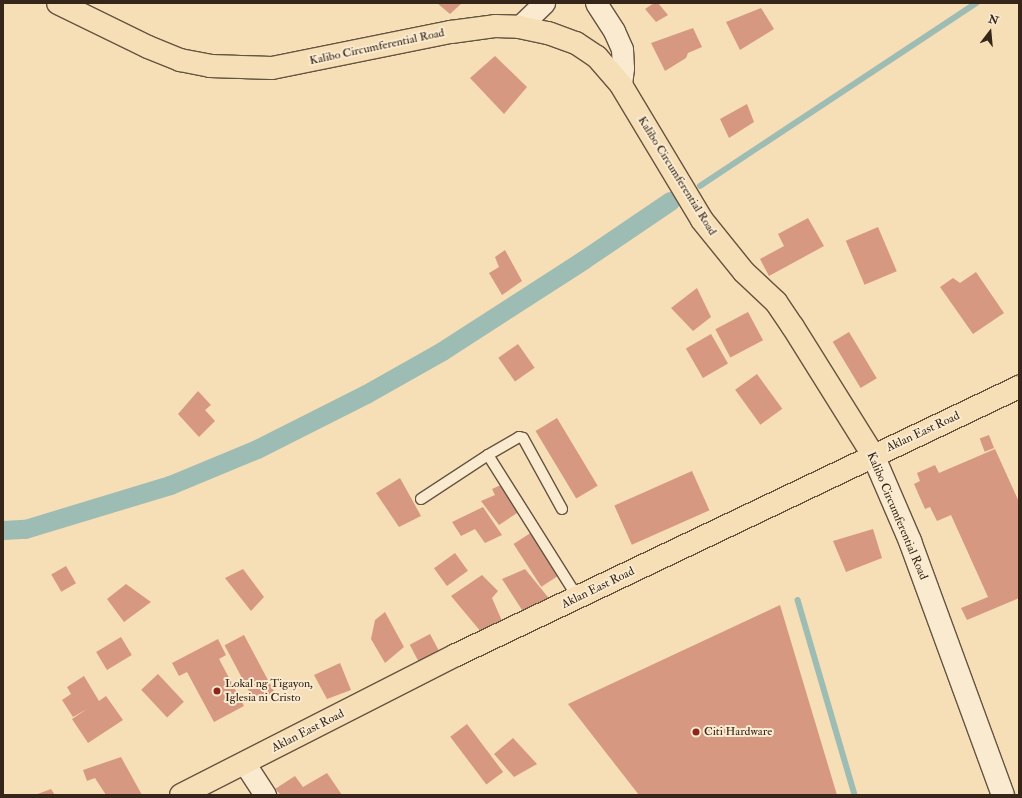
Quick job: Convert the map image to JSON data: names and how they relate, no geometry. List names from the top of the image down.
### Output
{
  "streets": {
    "main road": ["Kalibo Circumferential Road", "Aklan East Road"]
  },
  "crossings": [
    ["Kalibo Circumferential Road", "Aklan East Road"]
  ],
  "places": ["Lokal ng Tigayon, Iglesia ni Cristo", "Citi Hardware"],
  "north": "top"
}
